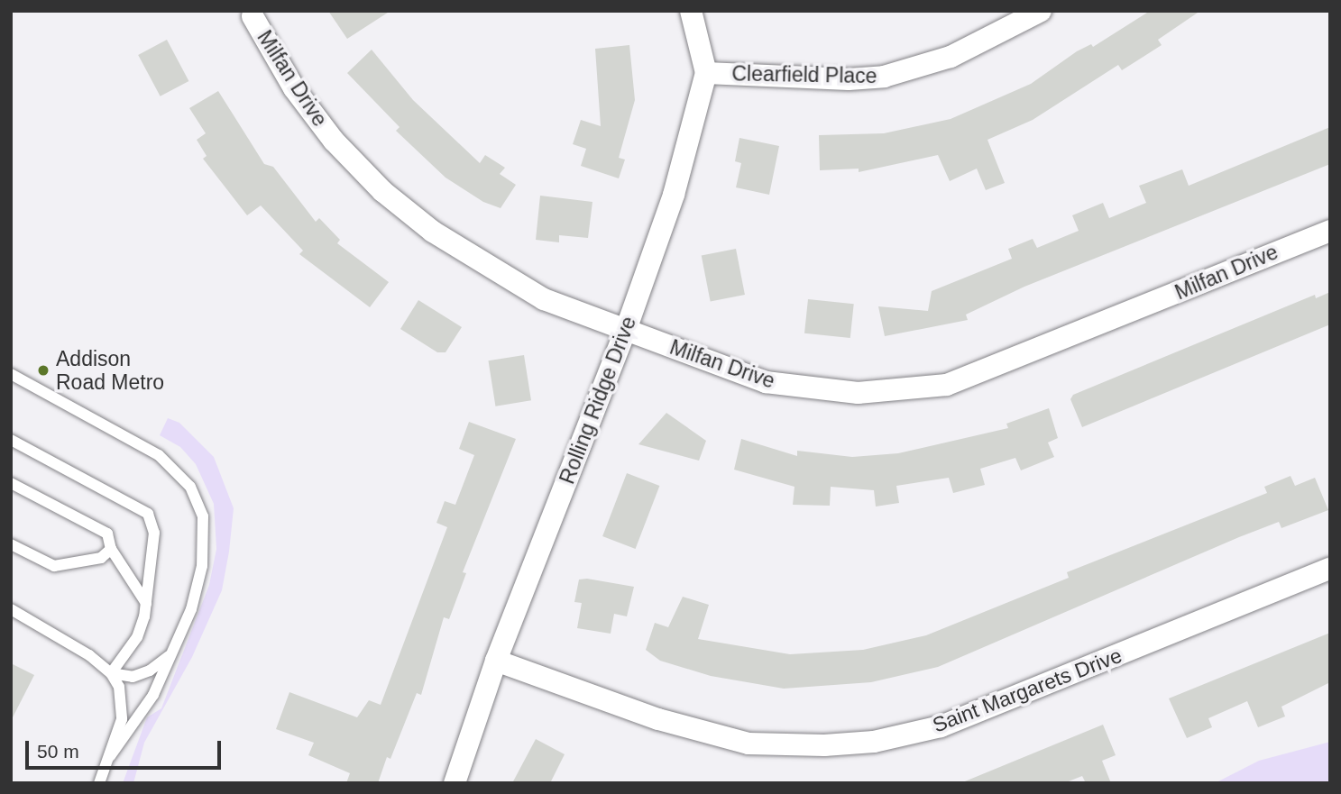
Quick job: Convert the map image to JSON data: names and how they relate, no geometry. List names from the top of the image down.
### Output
{
  "streets": {
    "street": [
      "Clearfield Place",
      "Milfan Drive",
      "Rolling Ridge Drive",
      "Saint Margarets Drive"
    ]
  },
  "crossings": [
    ["Clearfield Place", "Rolling Ridge Drive"],
    ["Milfan Drive", "Rolling Ridge Drive"],
    ["Rolling Ridge Drive", "Saint Margarets Drive"]
  ],
  "places": ["Addison Road Metro"],
  "scale_bar": "50 m"
}
